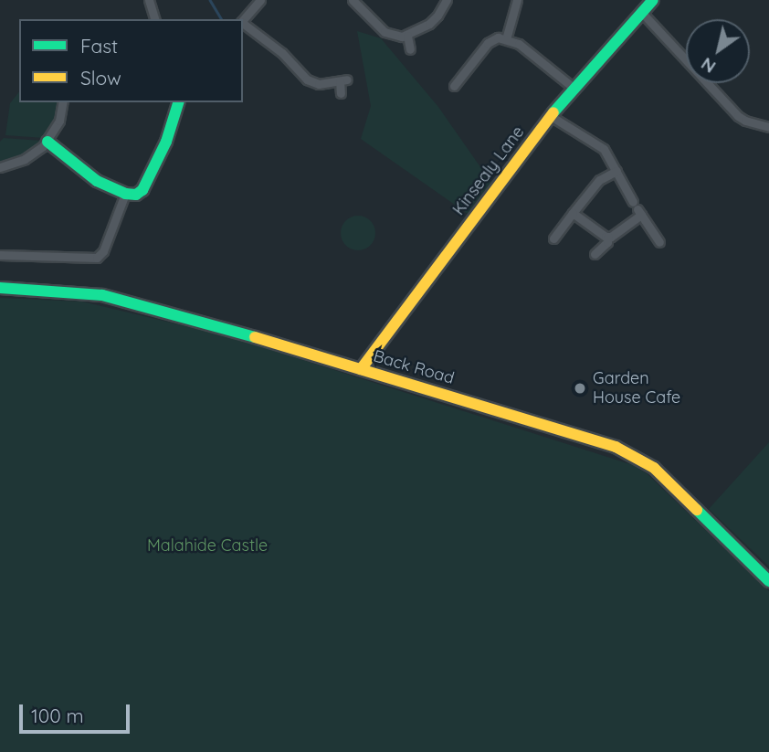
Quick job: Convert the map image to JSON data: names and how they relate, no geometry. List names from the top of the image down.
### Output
{
  "streets": {
    "street": ["Kinsealy Lane", "Back Road"]
  },
  "crossings": [
    ["Kinsealy Lane", "Back Road"]
  ],
  "parks": ["Malahide Castle"],
  "places": ["Garden House Cafe"],
  "legend": ["Fast", "Slow"],
  "scale_bar": "100 m",
  "north": "bottom left"
}
